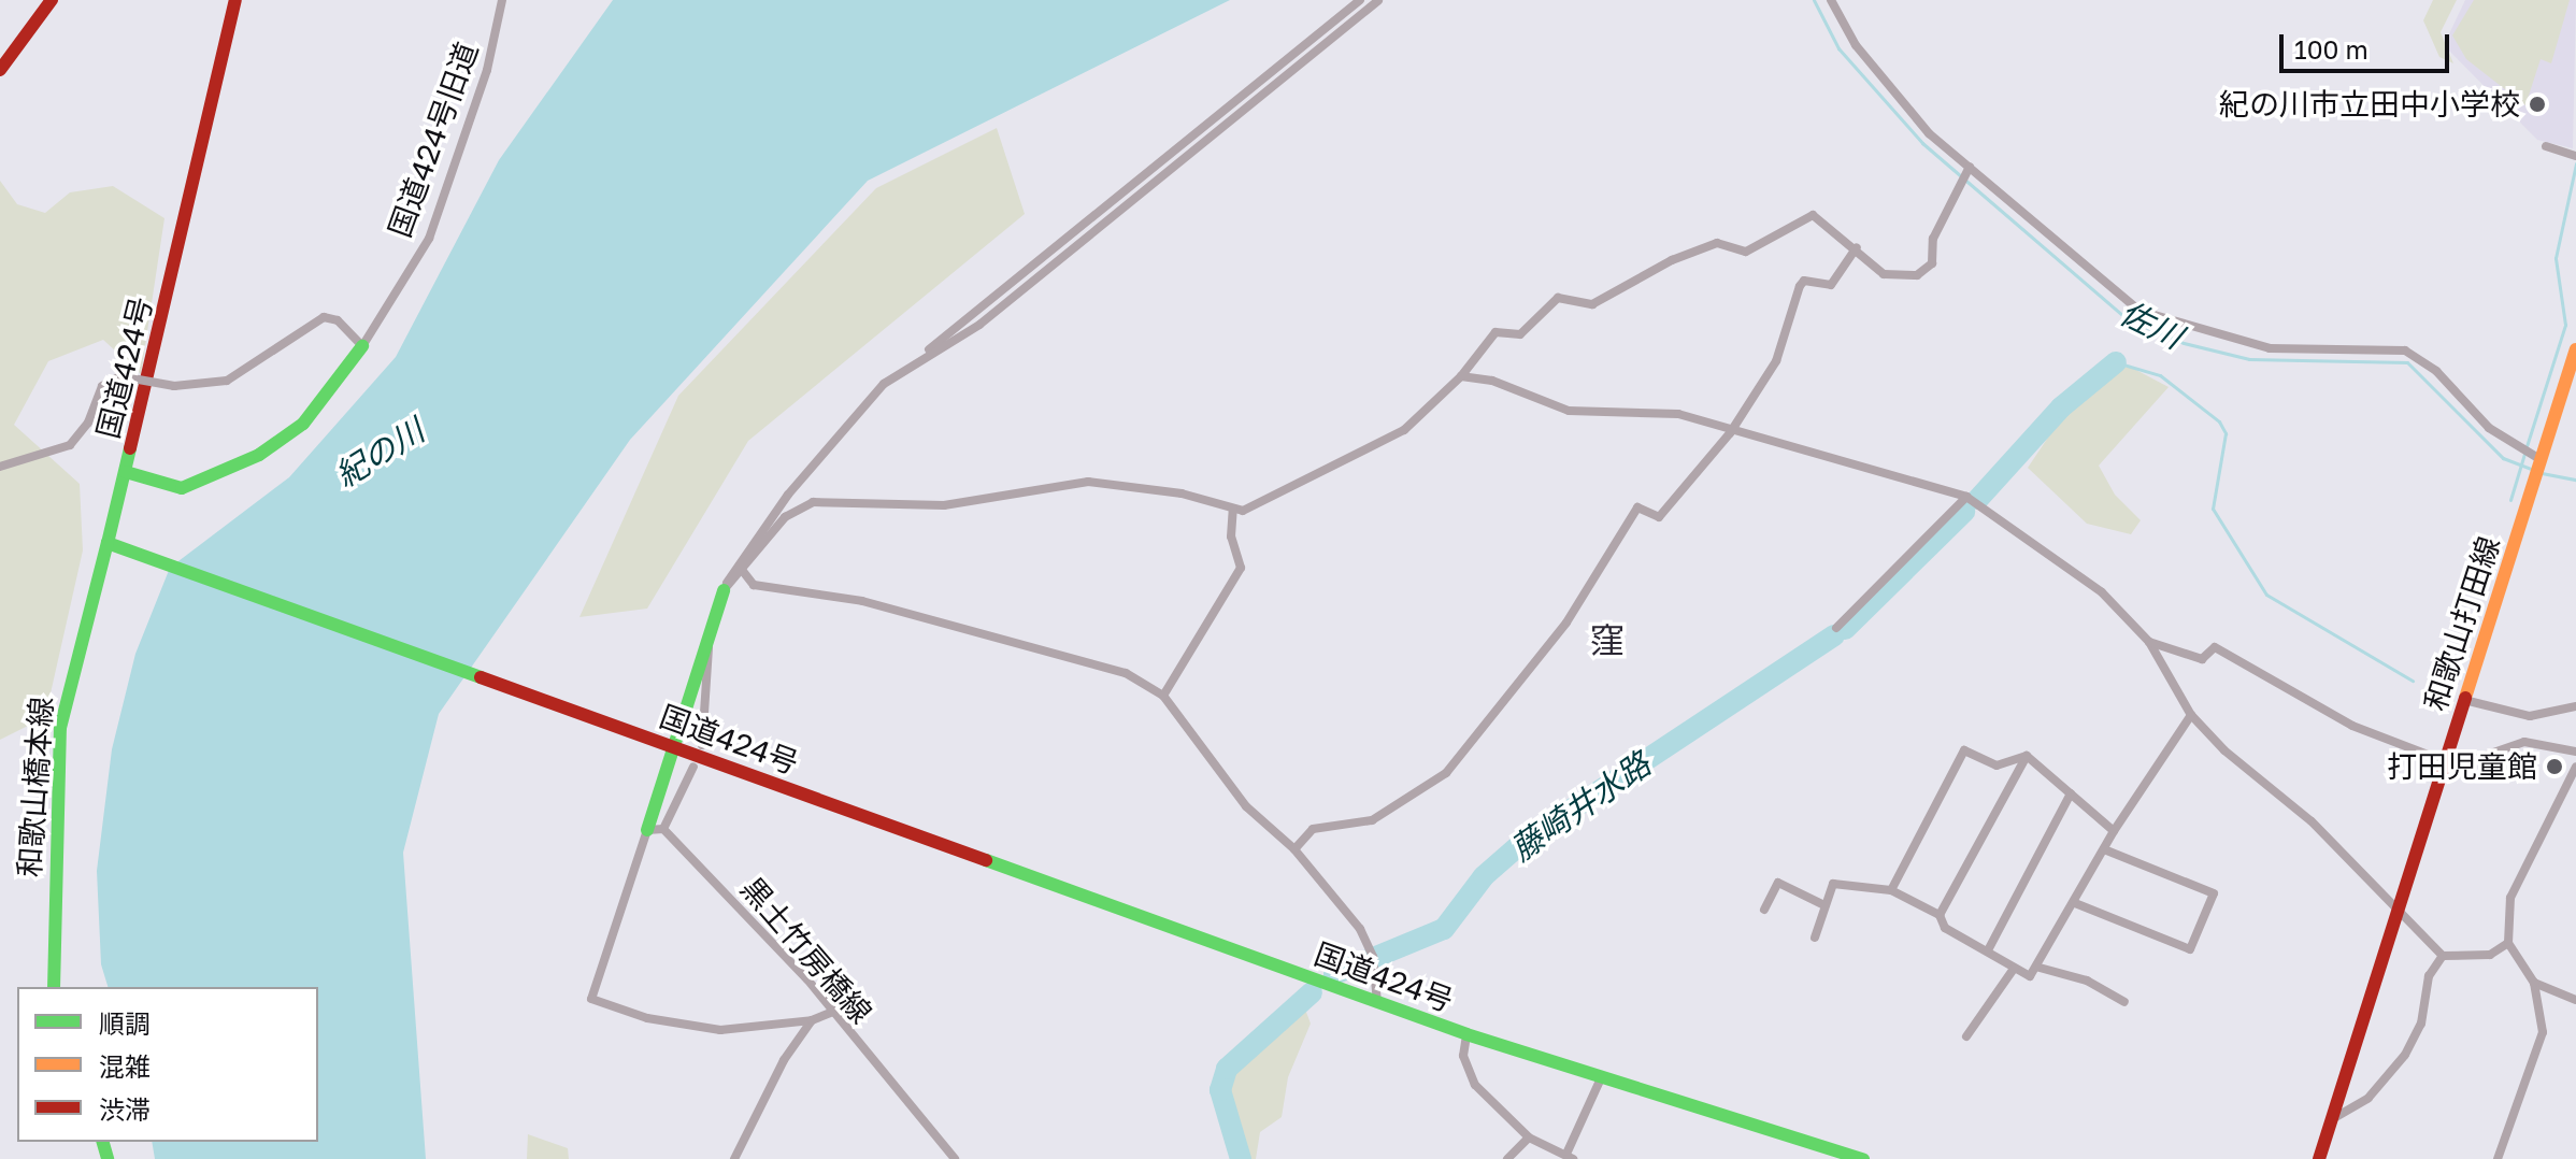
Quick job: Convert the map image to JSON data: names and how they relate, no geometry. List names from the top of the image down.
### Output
{
  "streets": {
    "main road": [
      "国道424号旧道",
      "国道424号",
      "和歌山打田線",
      "和歌山橋本線"
    ],
    "street": ["黒土竹房橋線"]
  },
  "crossings": [
    ["国道424号旧道", "国道424号"],
    ["国道424号", "和歌山橋本線"]
  ],
  "districts": ["窪"],
  "water": ["佐川", "紀の川", "藤崎井水路"],
  "places": ["紀の川市立田中小学校", "打田児童館"],
  "legend": ["順調", "混雑", "渋滞"],
  "scale_bar": "100 m"
}
